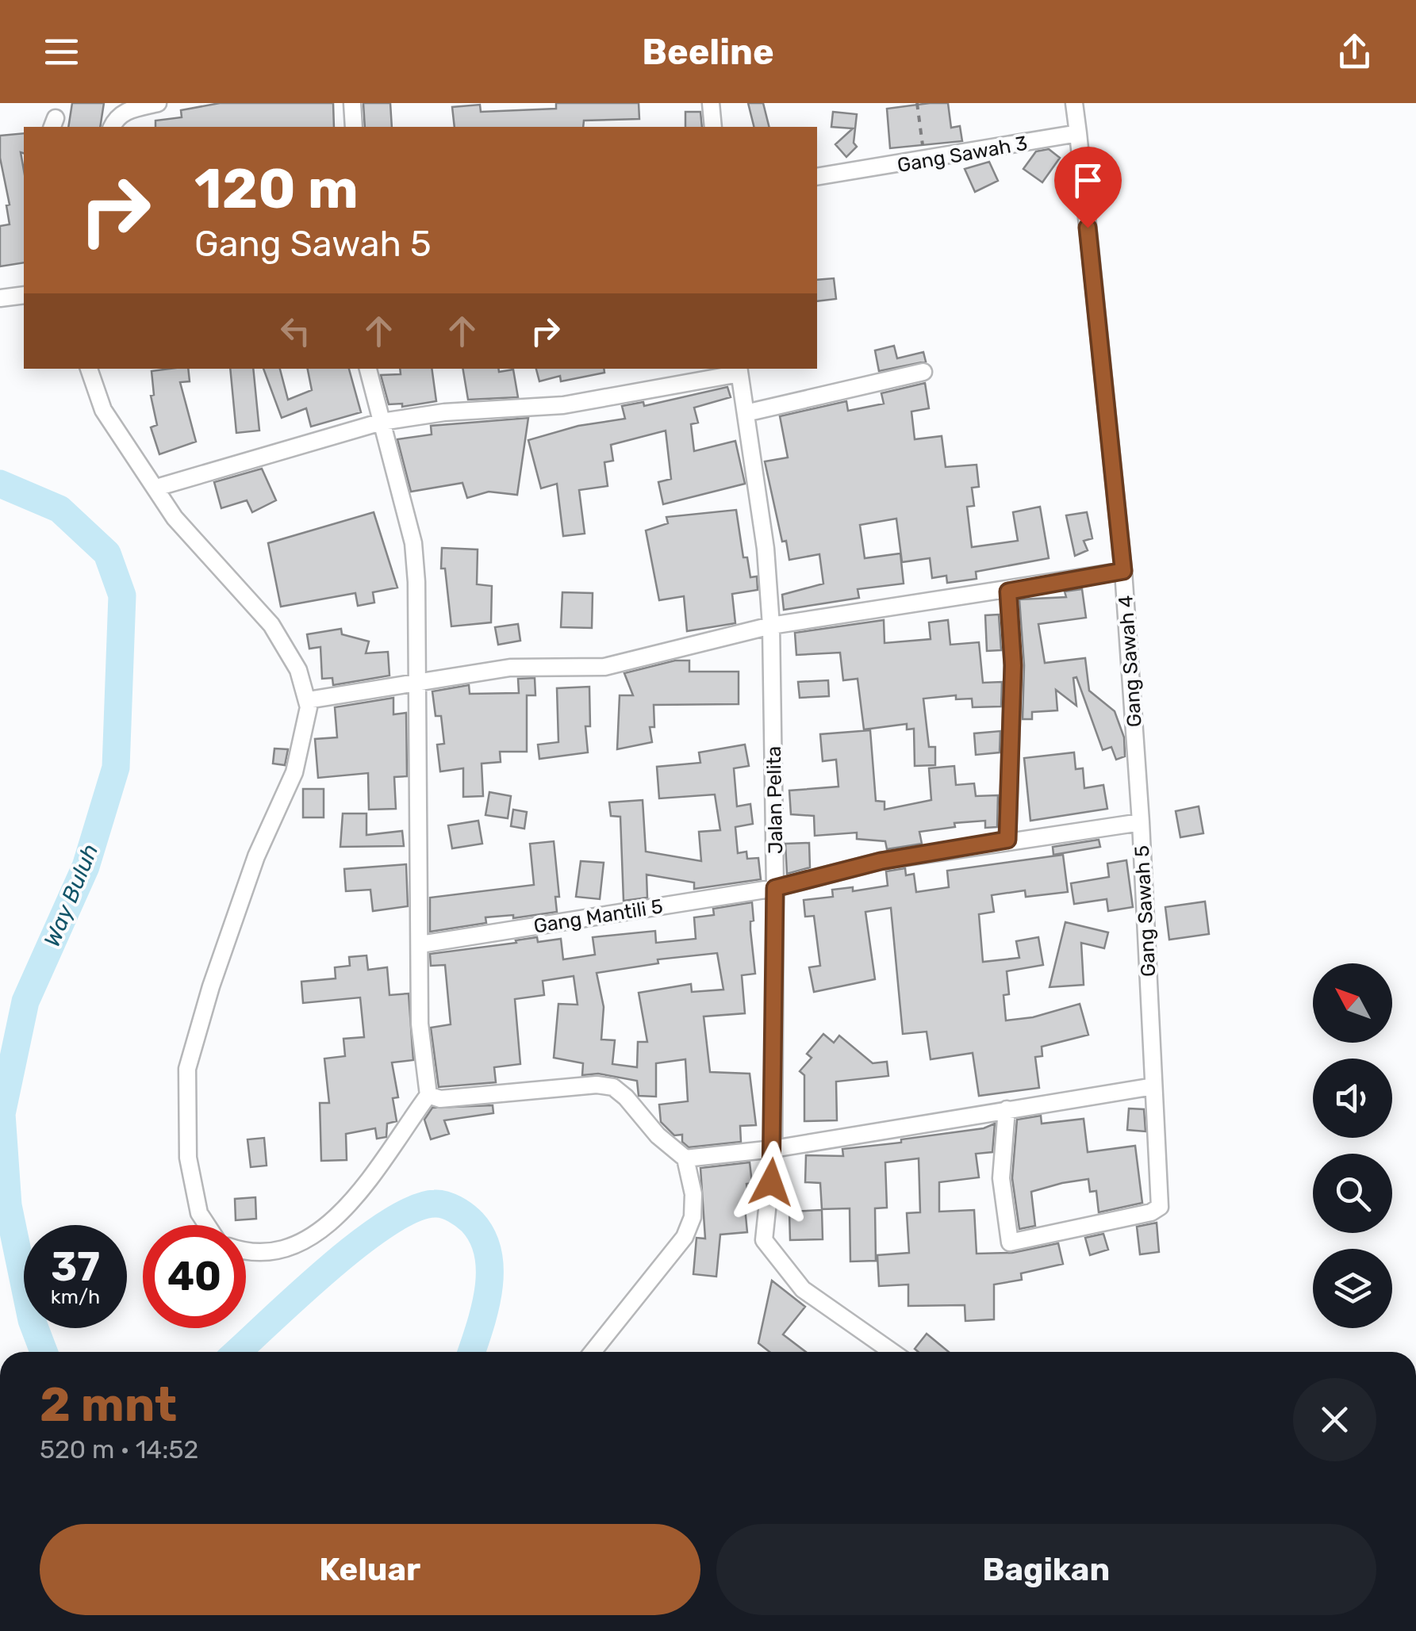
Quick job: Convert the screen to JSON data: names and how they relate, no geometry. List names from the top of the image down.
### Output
{
  "streets": {
    "street": [
      "Gang Sawah 3",
      "Gang Sawah 4",
      "Jalan Pelita",
      "Gang Sawah 5",
      "Gang Mantili 5"
    ]
  },
  "crossings": [
    ["Gang Sawah 4", "Jalan Pelita"],
    ["Gang Sawah 4", "Gang Sawah 5"],
    ["Jalan Pelita", "Gang Sawah 5"],
    ["Jalan Pelita", "Gang Mantili 5"],
    ["Gang Sawah 5", "Gang Mantili 5"]
  ],
  "water": ["Way Buluh"],
  "north": "top left",
  "page": {
    "header": "Beeline",
    "turn": ["120 m", "Gang Sawah 5"],
    "speed": "37 km/h",
    "limit": "40",
    "heading": ["2 mnt", "520 m · 14:52"],
    "buttons": ["Keluar", "Bagikan"]
  }
}
